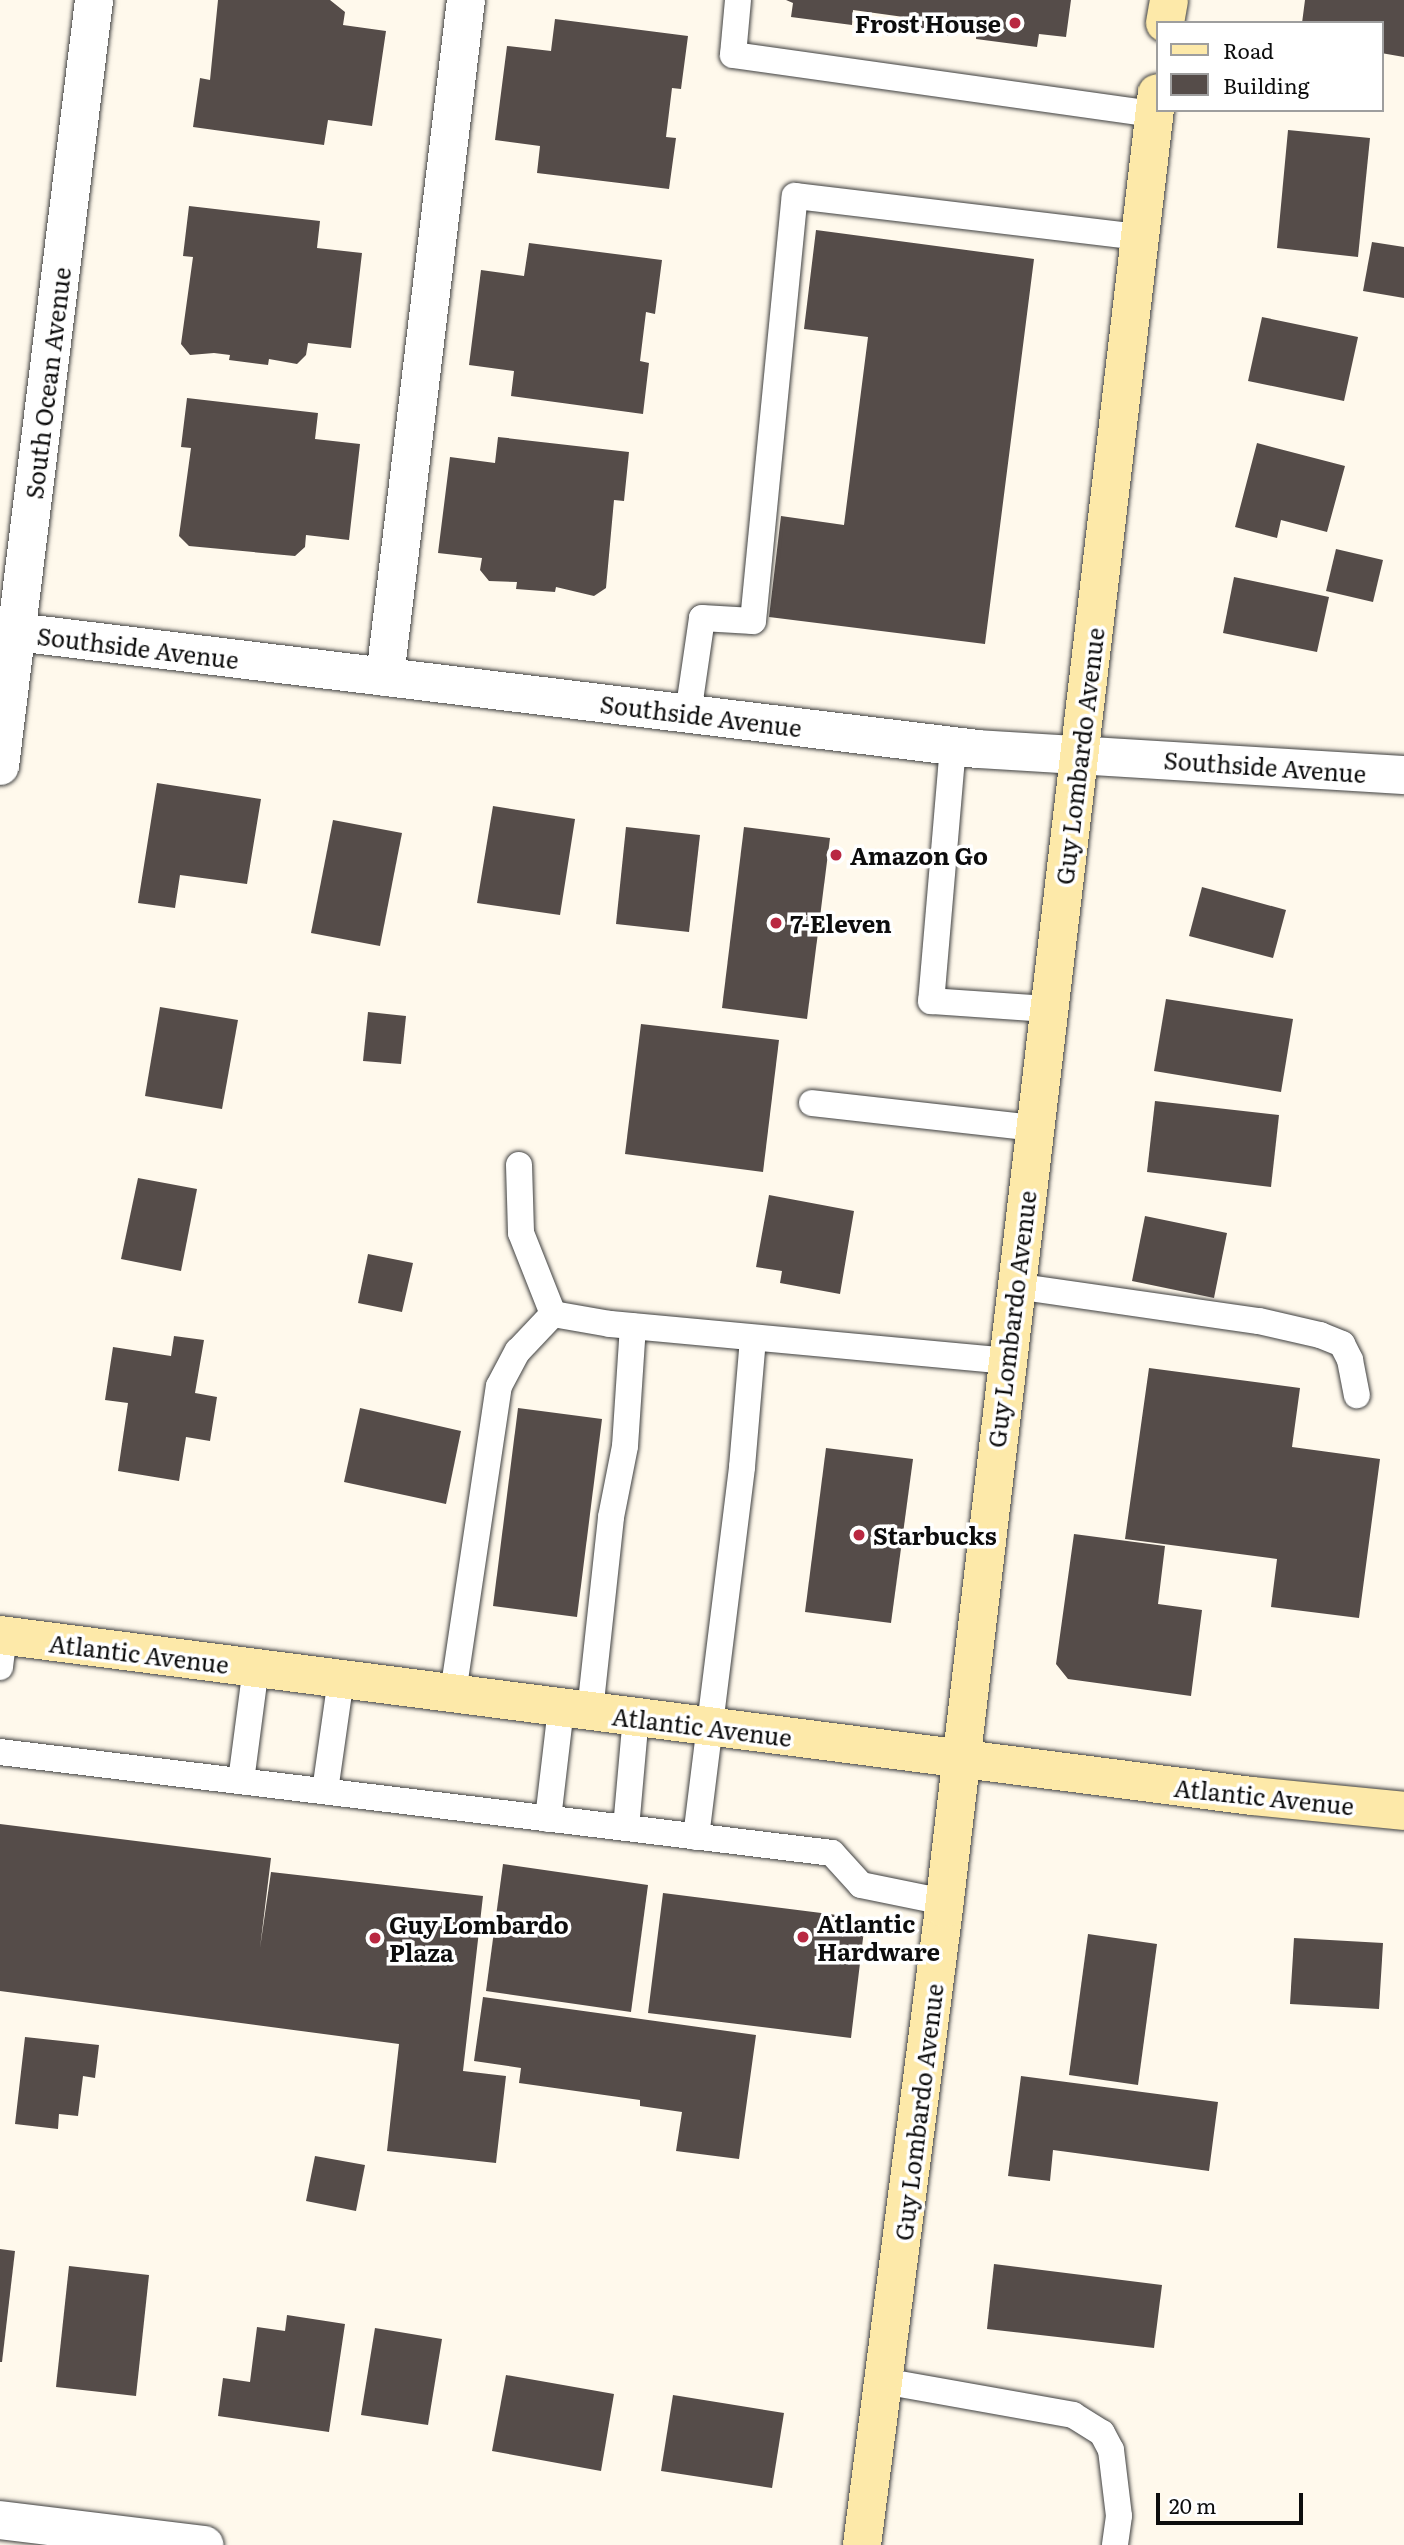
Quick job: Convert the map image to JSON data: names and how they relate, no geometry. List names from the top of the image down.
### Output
{
  "streets": {
    "street": [
      "South Ocean Avenue",
      "Southside Avenue",
      "Guy Lombardo Avenue",
      "Atlantic Avenue"
    ]
  },
  "crossings": [
    ["South Ocean Avenue", "Southside Avenue"],
    ["Southside Avenue", "Guy Lombardo Avenue"],
    ["Guy Lombardo Avenue", "Atlantic Avenue"]
  ],
  "places": [
    "Frost House",
    "Amazon Go",
    "7-Eleven",
    "Starbucks",
    "Atlantic Hardware",
    "Guy Lombardo Plaza"
  ],
  "legend": ["Road", "Building"],
  "scale_bar": "20 m"
}
